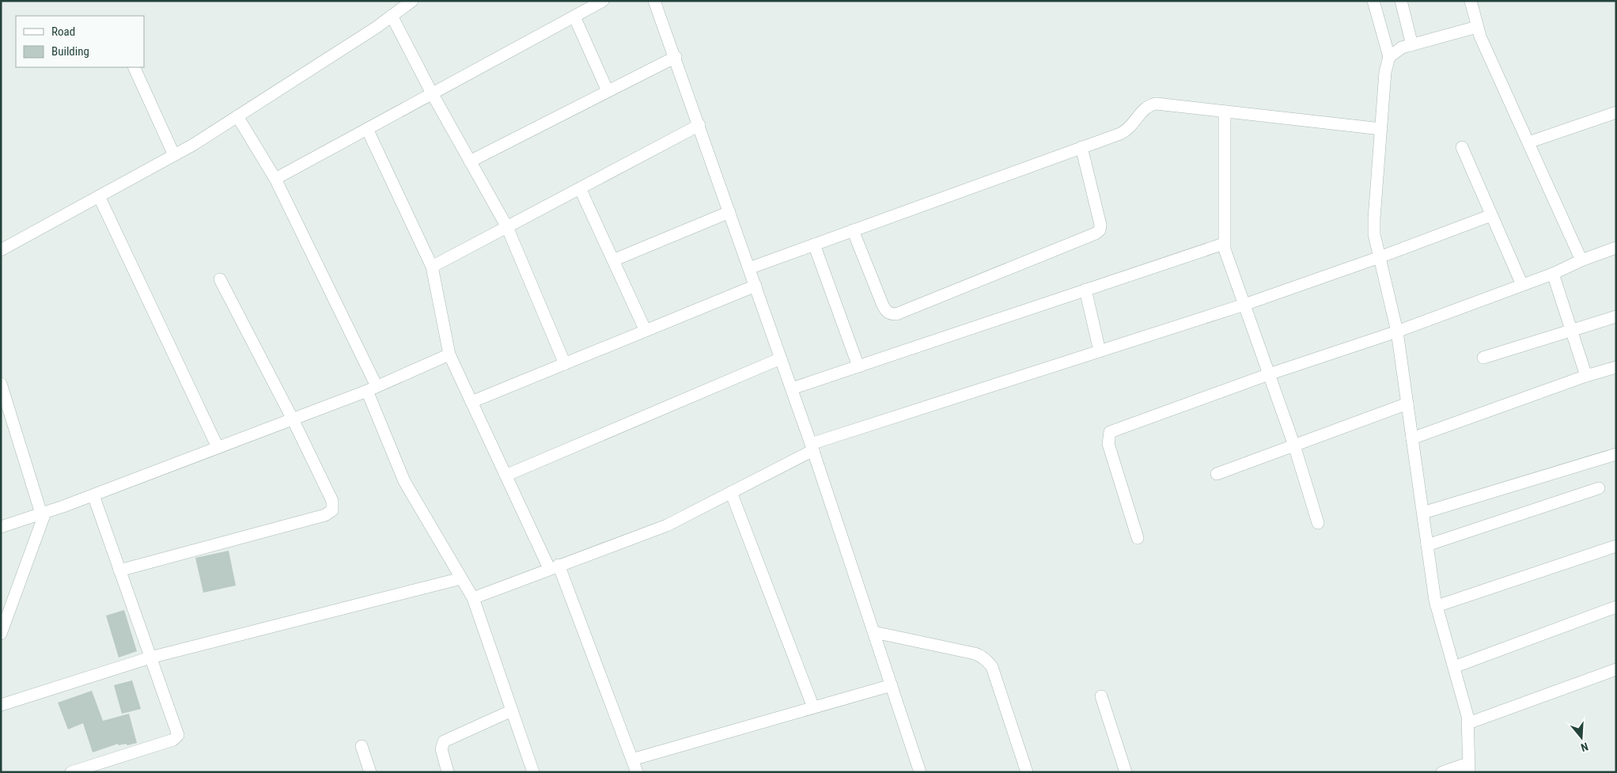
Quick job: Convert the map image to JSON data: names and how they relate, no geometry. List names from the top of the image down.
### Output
{
  "legend": ["Road", "Building"],
  "north": "bottom"
}
